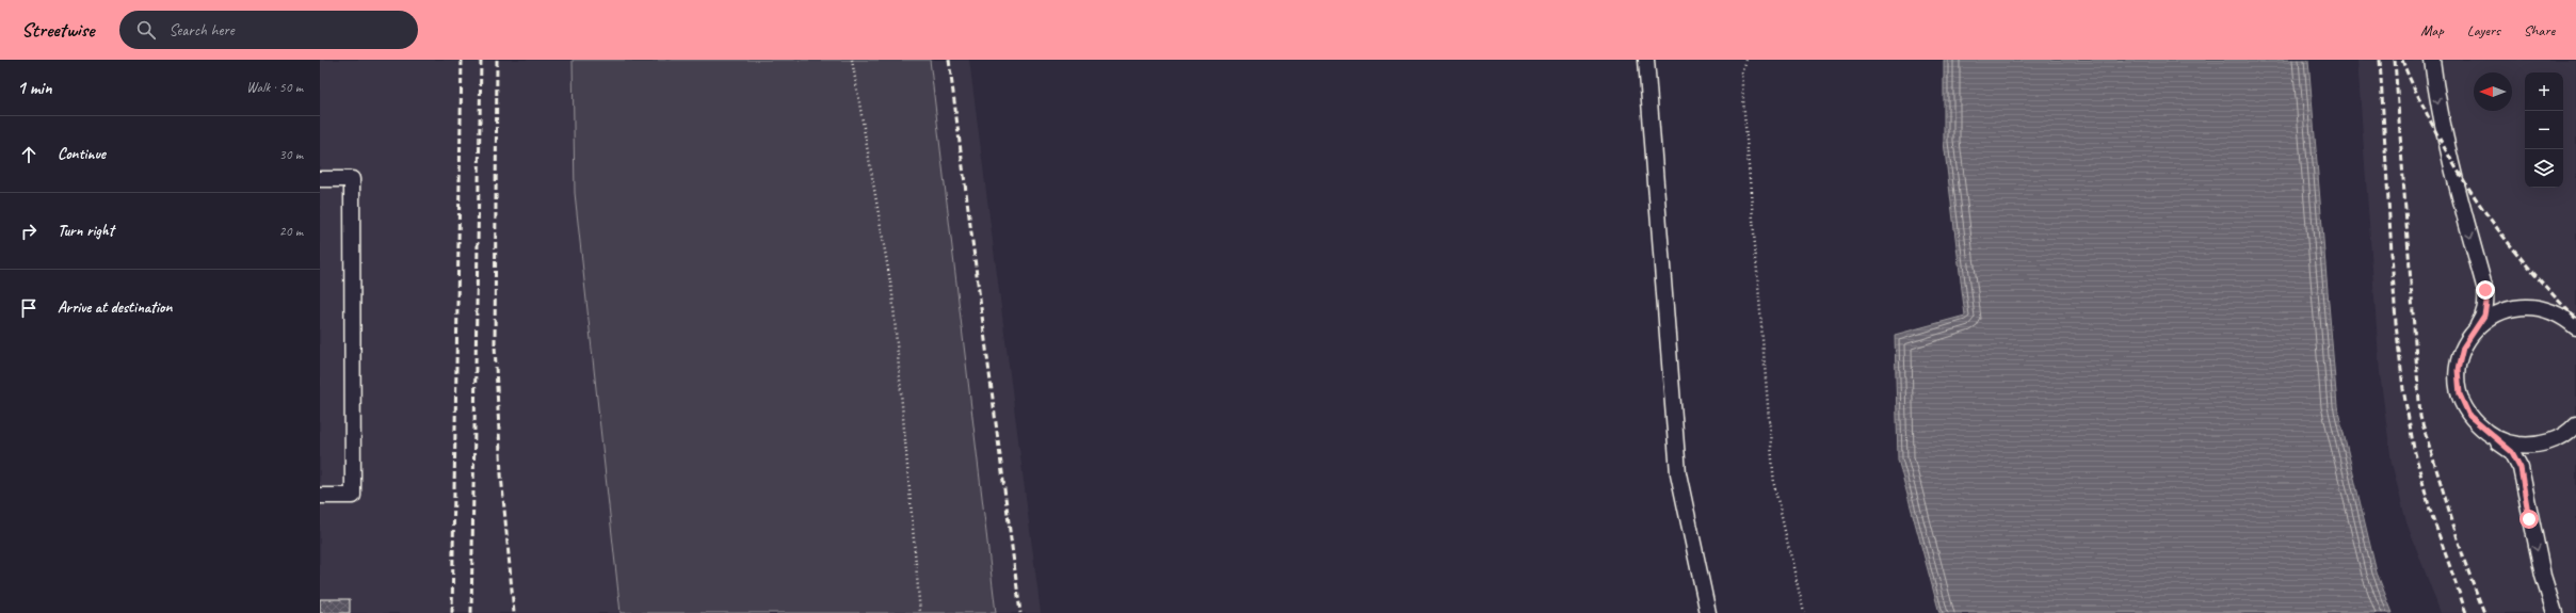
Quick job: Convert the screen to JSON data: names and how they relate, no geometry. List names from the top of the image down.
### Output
{
  "north": "left",
  "page": {
    "header": "Streetwise",
    "search": "Search here",
    "nav": ["Map", "Layers", "Share"],
    "heading": ["1 min", "Walk · 50 m"],
    "map_buttons": ["+", "−"],
    "list": [
      ["Continue", "30 m"],
      ["Turn right", "20 m"],
      "Arrive at destination"
    ]
  }
}
